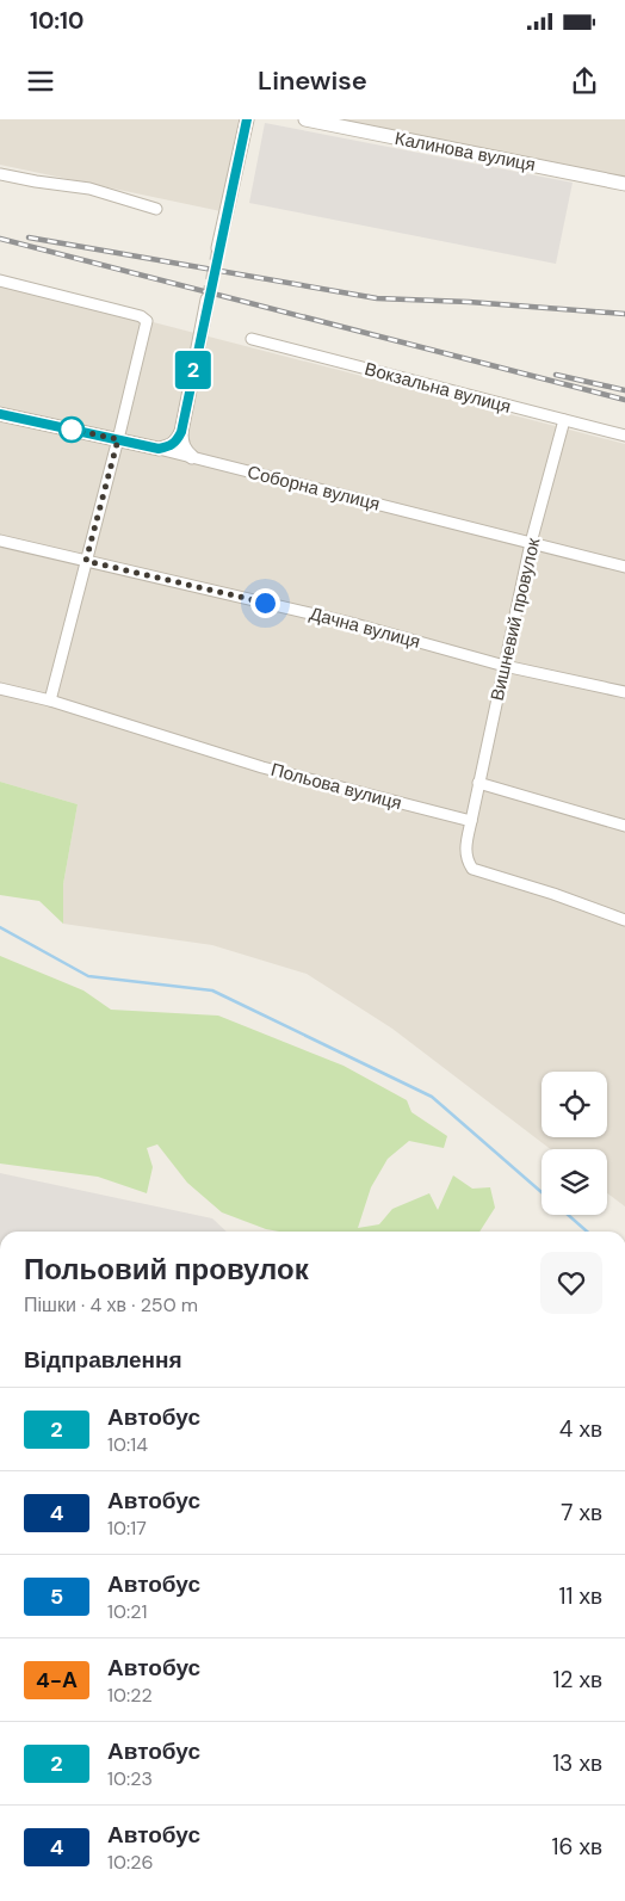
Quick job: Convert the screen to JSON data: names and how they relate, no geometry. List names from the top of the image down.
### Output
{
  "streets": {
    "street": [
      "Калинова вулиця",
      "Вокзальна вулиця",
      "Соборна вулиця",
      "Вишневий провулок",
      "Дачна вулиця",
      "Польова вулиця"
    ]
  },
  "crossings": [
    ["Вокзальна вулиця", "Вишневий провулок"],
    ["Соборна вулиця", "Вишневий провулок"],
    ["Вишневий провулок", "Дачна вулиця"],
    ["Вишневий провулок", "Польова вулиця"]
  ],
  "lines": ["bus line 2"],
  "page": {
    "status": "10:10",
    "header": "Linewise",
    "on_map": "2",
    "heading": [
      ["Польовий провулок", "Пішки · 4 хв · 250 m"],
      "Відправлення"
    ],
    "list": [
      {
        "mark": "2",
        "name": "Автобус",
        "note": "10:14",
        "value": "4 хв"
      },
      {
        "mark": "4",
        "name": "Автобус",
        "note": "10:17",
        "value": "7 хв"
      },
      {
        "mark": "5",
        "name": "Автобус",
        "note": "10:21",
        "value": "11 хв"
      },
      {
        "mark": "4-А",
        "name": "Автобус",
        "note": "10:22",
        "value": "12 хв"
      },
      {
        "mark": "2",
        "name": "Автобус",
        "note": "10:23",
        "value": "13 хв"
      },
      {
        "mark": "4",
        "name": "Автобус",
        "note": "10:26",
        "value": "16 хв"
      }
    ]
  }
}
